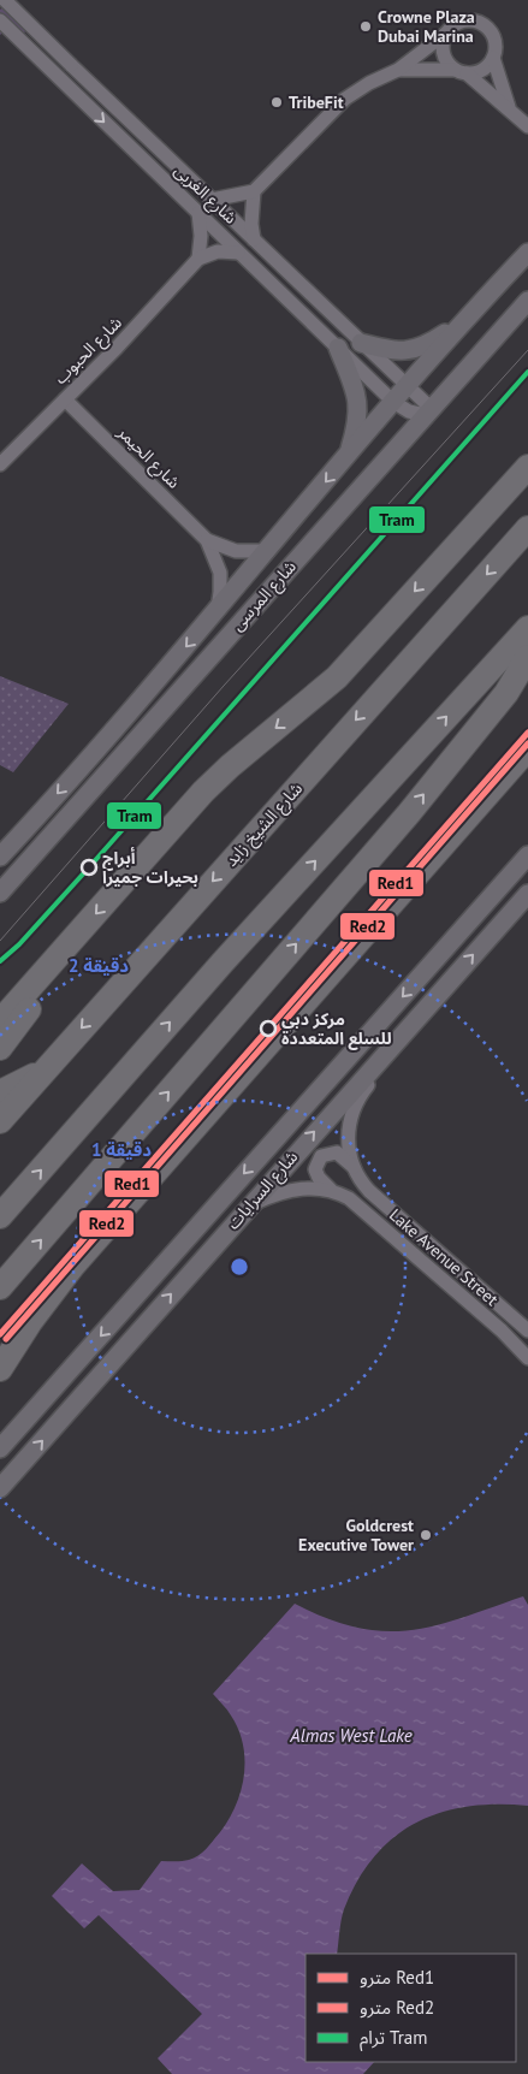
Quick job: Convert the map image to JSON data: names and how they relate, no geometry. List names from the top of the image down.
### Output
{
  "streets": {
    "highway": ["شارع الشيخ زايد"],
    "main road": ["شارع المرسى", "شارع السرايات"],
    "street": [
      "شارع الغربى",
      "شارع الحبوب",
      "شارع الحيمر",
      "Lake Avenue Street"
    ]
  },
  "crossings": [
    ["شارع الغربى", "شارع المرسى"],
    ["شارع الحبوب", "شارع الحيمر"],
    ["شارع الحيمر", "شارع المرسى"],
    ["شارع السرايات", "Lake Avenue Street"]
  ],
  "water": ["Almas West Lake"],
  "places": [
    "Crowne Plaza Dubai Marina",
    "TribeFit",
    "أبراج بحيرات جميرا",
    "مركز دبي للسلع المتعددة",
    "Goldcrest Executive Tower"
  ],
  "lines": ["tram line Tram", "metro line Red1", "metro line Red2"],
  "legend": ["مترو Red1", "مترو Red2", "ترام Tram"],
  "rings": ["2 دقيقة", "1 دقيقة"]
}
